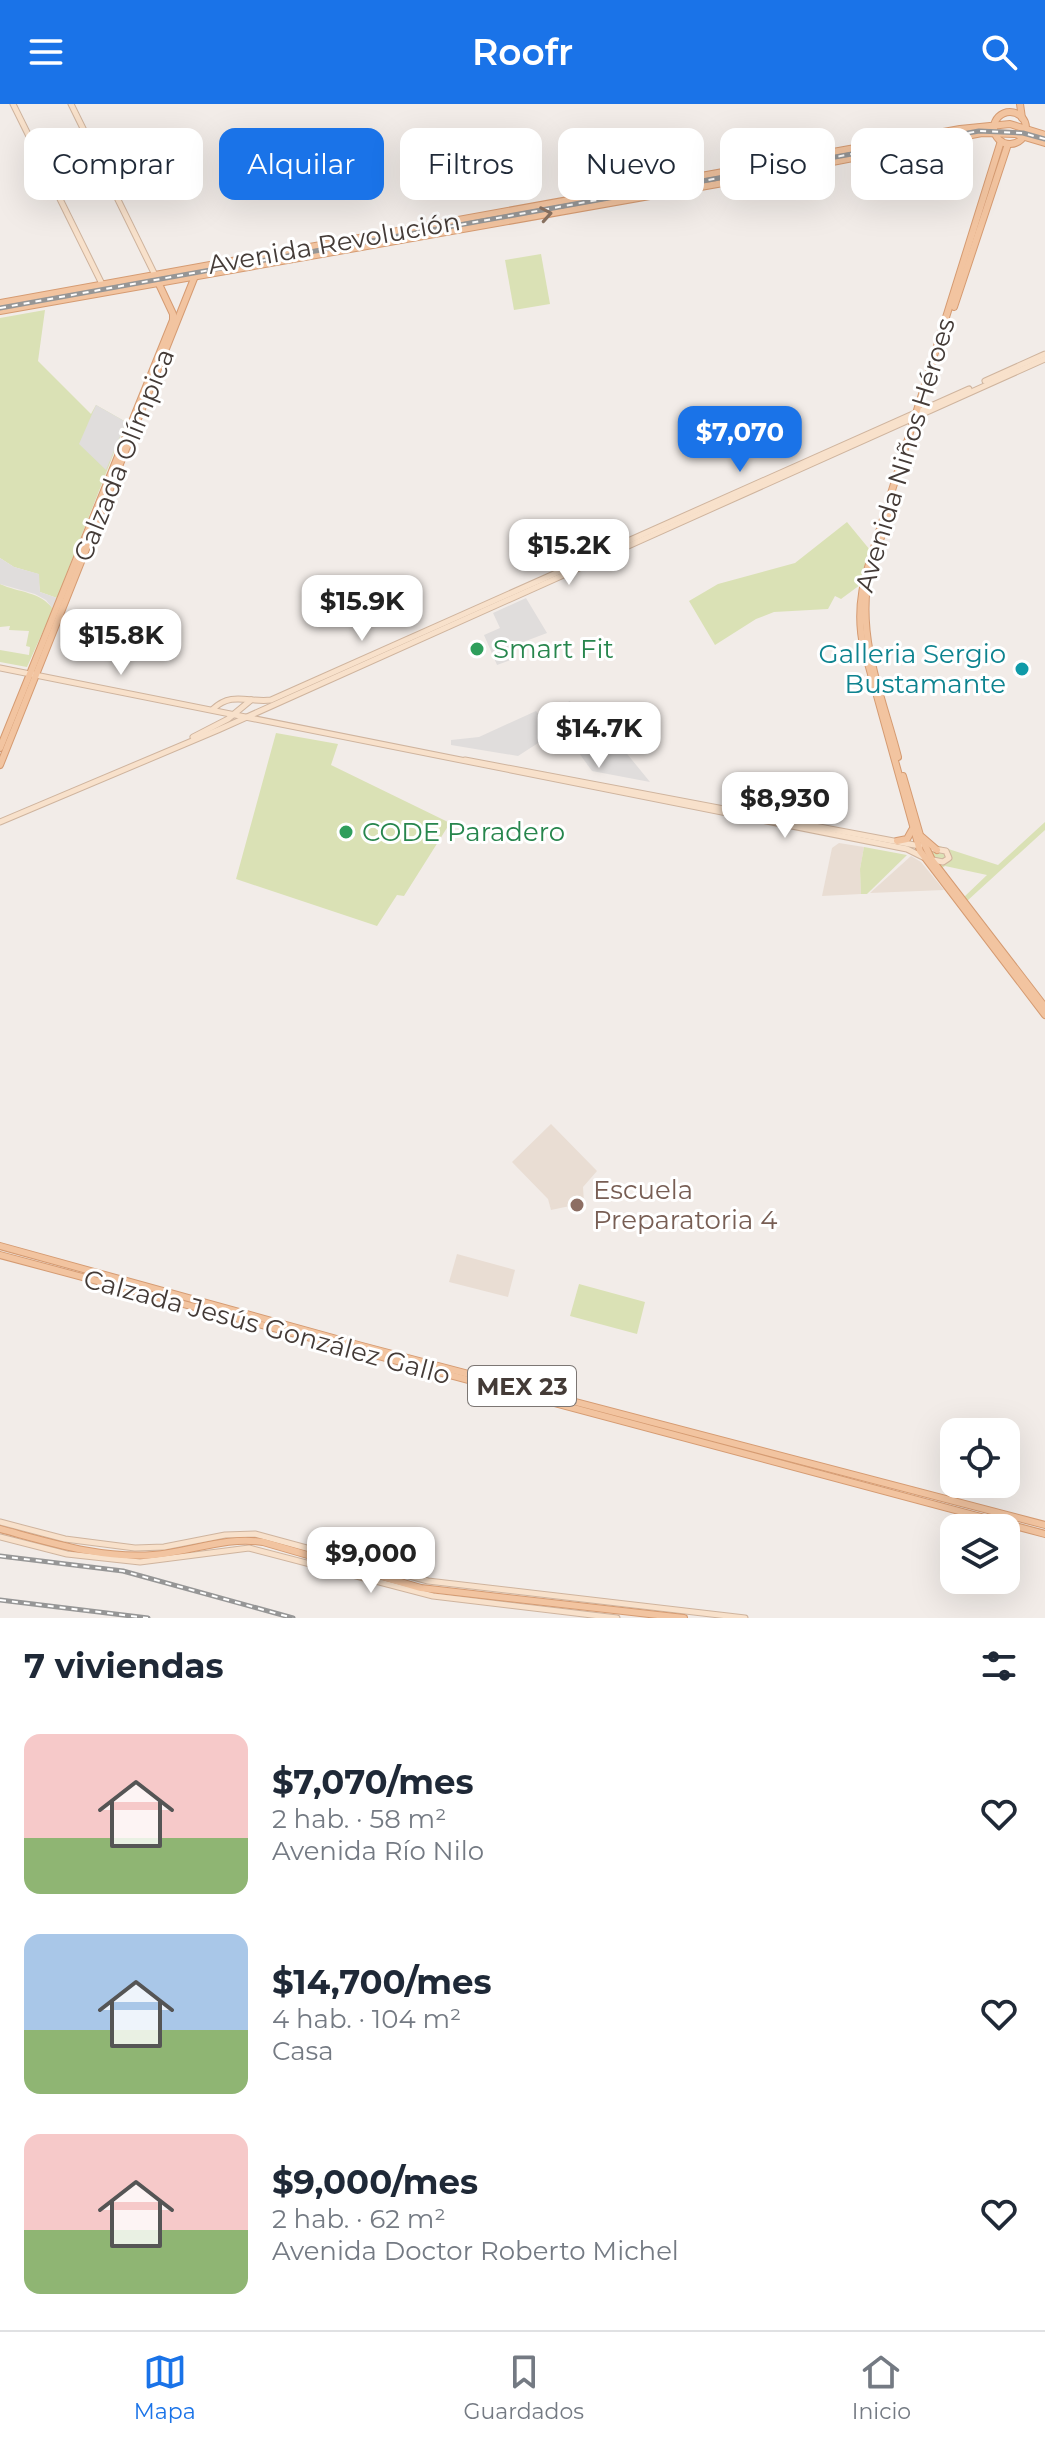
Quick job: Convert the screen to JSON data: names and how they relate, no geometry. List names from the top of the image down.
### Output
{
  "streets": {
    "main road": [
      "Avenida Revolución",
      "Calzada Olímpica",
      "Avenida Niños Héroes",
      "Calzada Jesús González Gallo",
      "MEX 23"
    ]
  },
  "crossings": [
    ["Avenida Revolución", "Calzada Olímpica"]
  ],
  "places": [
    "Smart Fit",
    "Galleria Sergio Bustamante",
    "CODE Paradero",
    "Escuela Preparatoria 4"
  ],
  "page": {
    "header": "Roofr",
    "chip": [
      "Comprar",
      "Alquilar",
      "Filtros",
      "Nuevo",
      "Piso",
      "Casa"
    ],
    "price": [
      "$7,070",
      "$15.2K",
      "$15.9K",
      "$15.8K",
      "$14.7K",
      "$8,930",
      "$9,000"
    ],
    "heading": "7 viviendas",
    "list": [
      {
        "name": "$7,070/mes",
        "note": "2 hab. · 58 m² · Avenida Río Nilo"
      },
      {
        "name": "$14,700/mes",
        "note": "4 hab. · 104 m² · Casa"
      },
      {
        "name": "$9,000/mes",
        "note": "2 hab. · 62 m² · Avenida Doctor Roberto Michel"
      }
    ],
    "tabs": ["Mapa", "Guardados", "Inicio"]
  }
}
